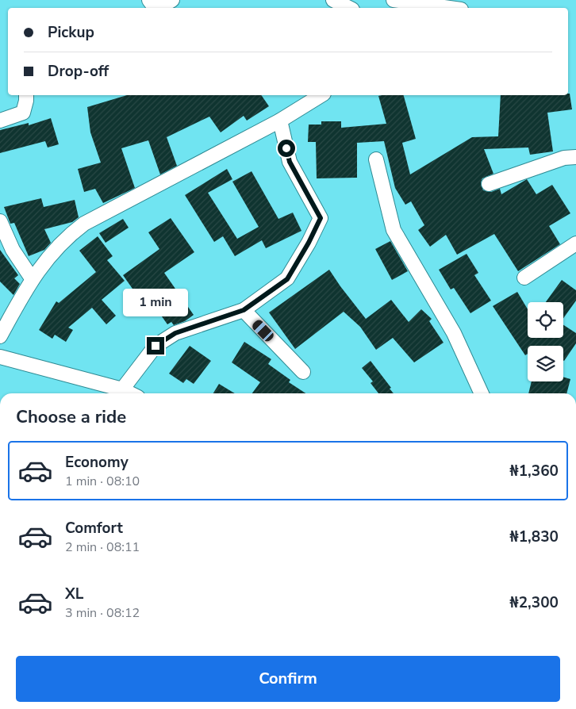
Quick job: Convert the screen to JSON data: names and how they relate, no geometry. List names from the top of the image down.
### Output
{
  "page": {
    "banner": ["Pickup", "Drop-off"],
    "bubble": "1 min",
    "heading": "Choose a ride",
    "list": [
      {
        "name": "Economy",
        "note": "1 min · 08:10",
        "value": "₦1,360"
      },
      {
        "name": "Comfort",
        "note": "2 min · 08:11",
        "value": "₦1,830"
      },
      {
        "name": "XL",
        "note": "3 min · 08:12",
        "value": "₦2,300"
      }
    ],
    "buttons": "Confirm"
  }
}
